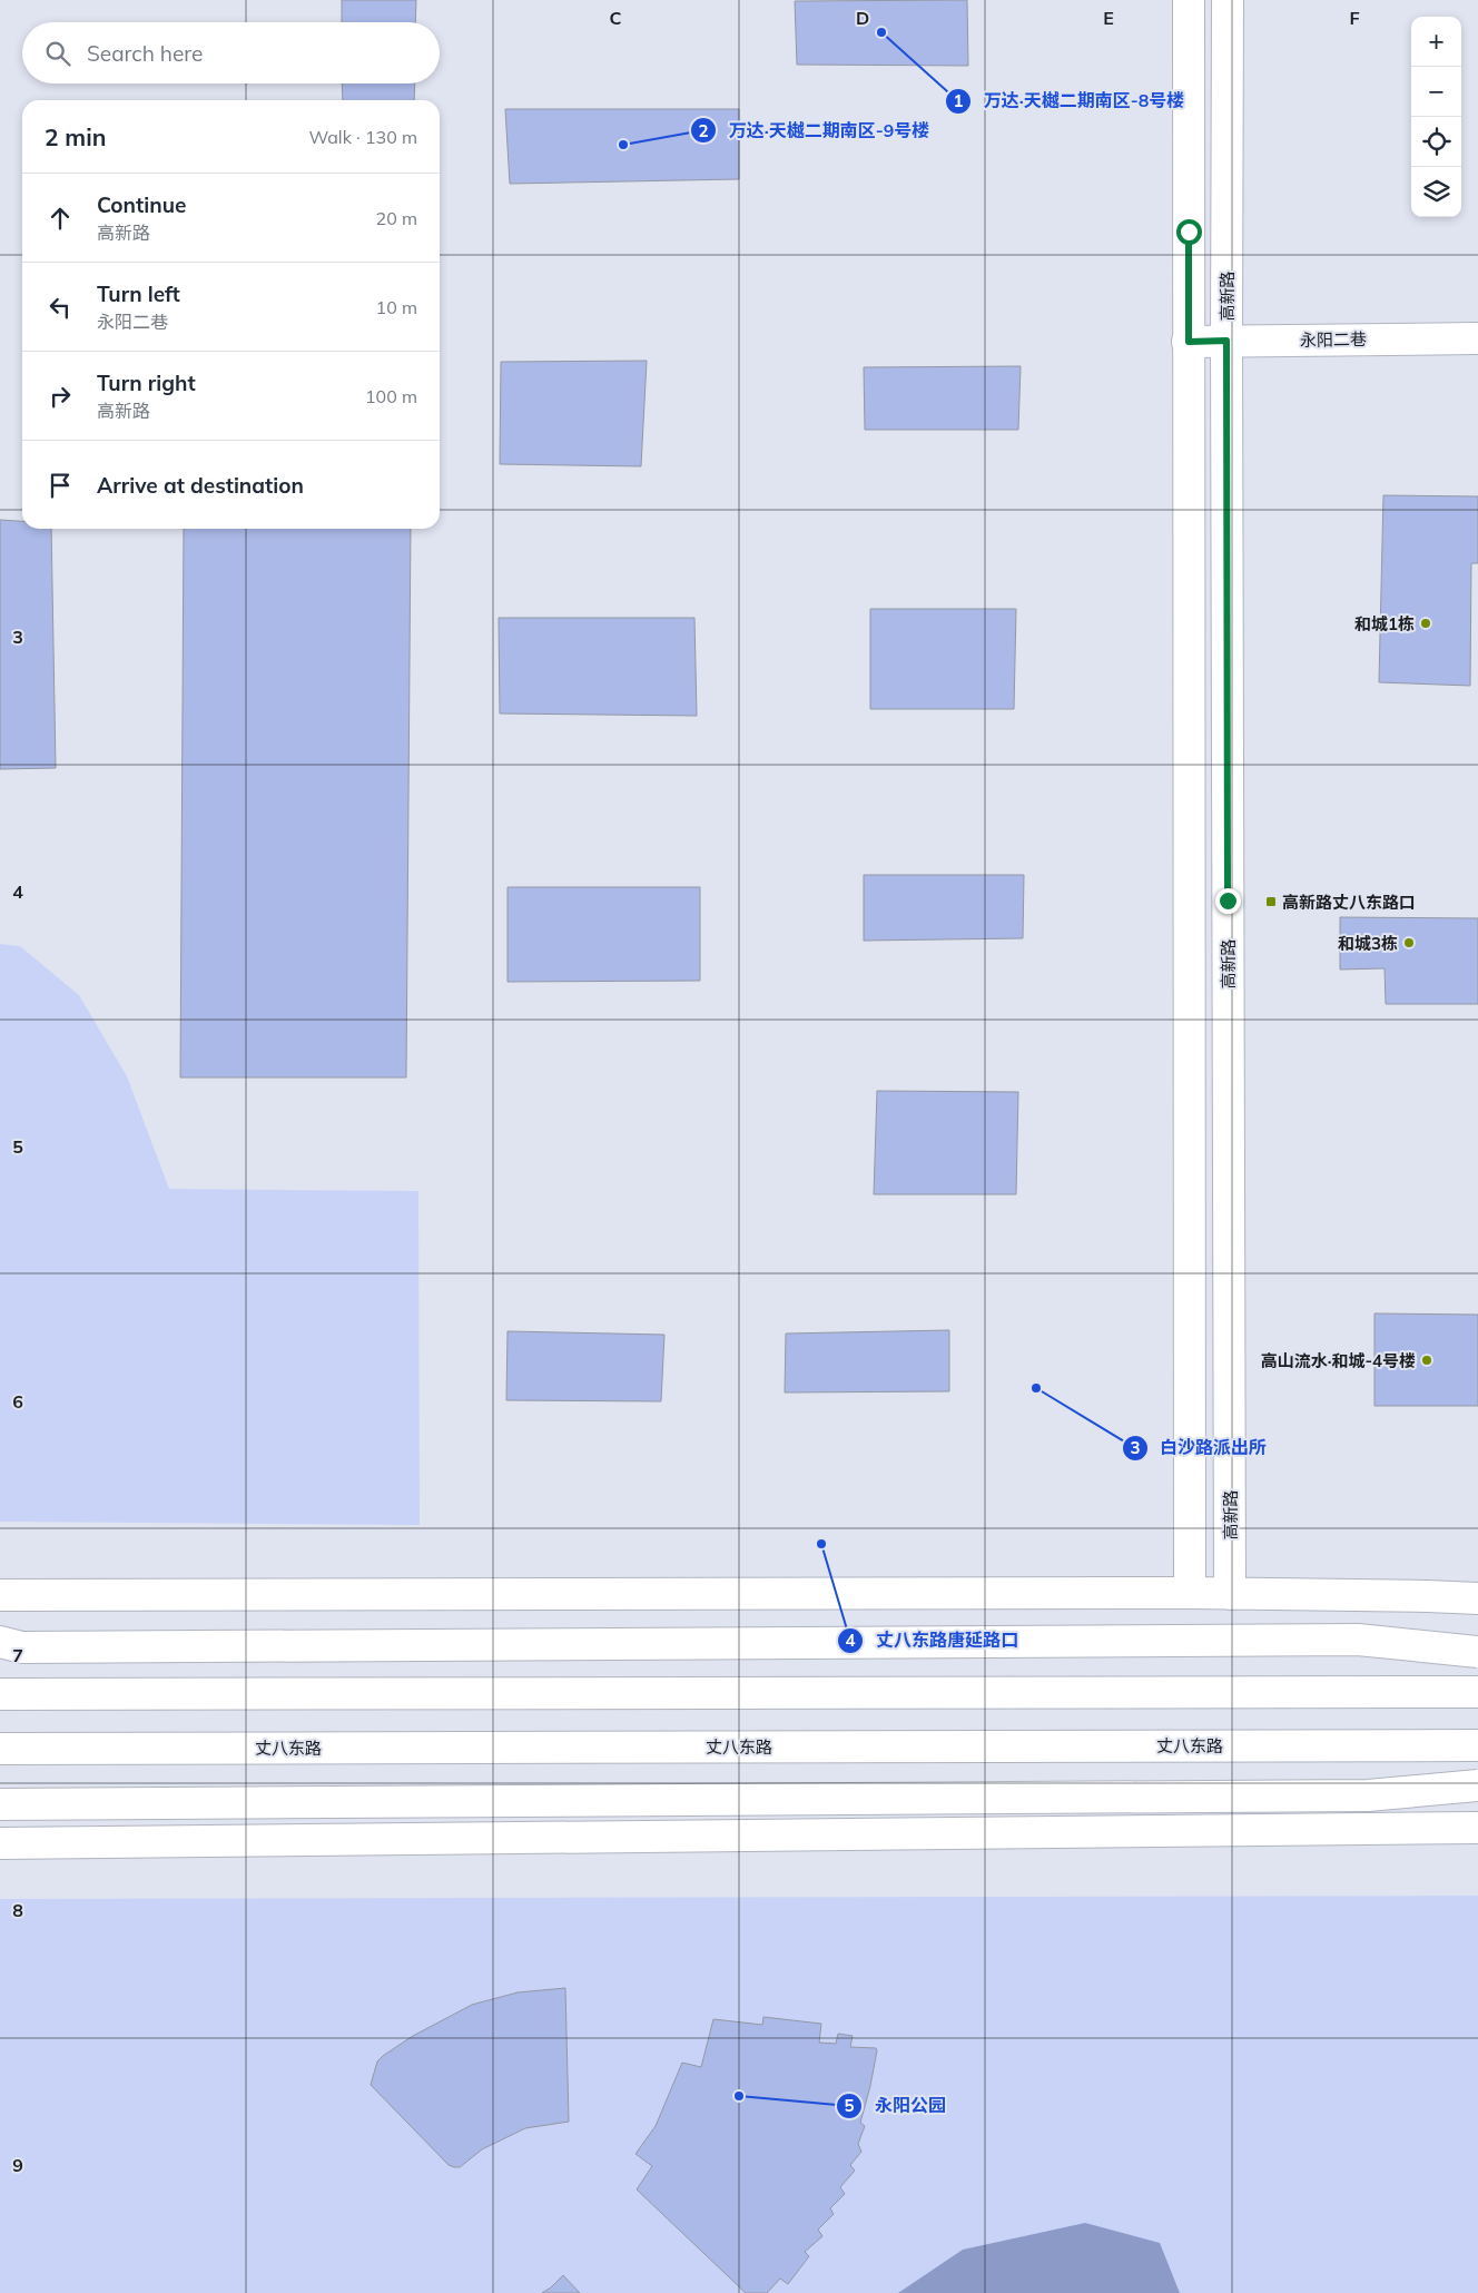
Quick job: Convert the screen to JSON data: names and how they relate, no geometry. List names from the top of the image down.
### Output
{
  "streets": {
    "main road": ["高新路", "永阳二巷", "丈八东路"]
  },
  "crossings": [
    ["高新路", "永阳二巷"]
  ],
  "places": {
    "other": [
      "万达·天樾二期南区-8号楼",
      "万达·天樾二期南区-9号楼",
      "和城1栋",
      "和城3栋",
      "高山流水·和城-4号楼",
      "白沙路派出所",
      "丈八东路唐延路口",
      "永阳公园"
    ],
    "transit": ["高新路丈八东路口"]
  },
  "page": {
    "map_buttons": ["+", "−"],
    "search": "Search here",
    "heading": ["2 min", "Walk · 130 m"],
    "list": [
      ["Continue", "高新路", "20 m"],
      ["Turn left", "永阳二巷", "10 m"],
      ["Turn right", "高新路", "100 m"],
      "Arrive at destination"
    ]
  },
  "grid": {
    "columns": [
      "C",
      "D",
      "E",
      "F"
    ],
    "rows": [
      "3",
      "4",
      "5",
      "6",
      "7",
      "8",
      "9"
    ]
  }
}
